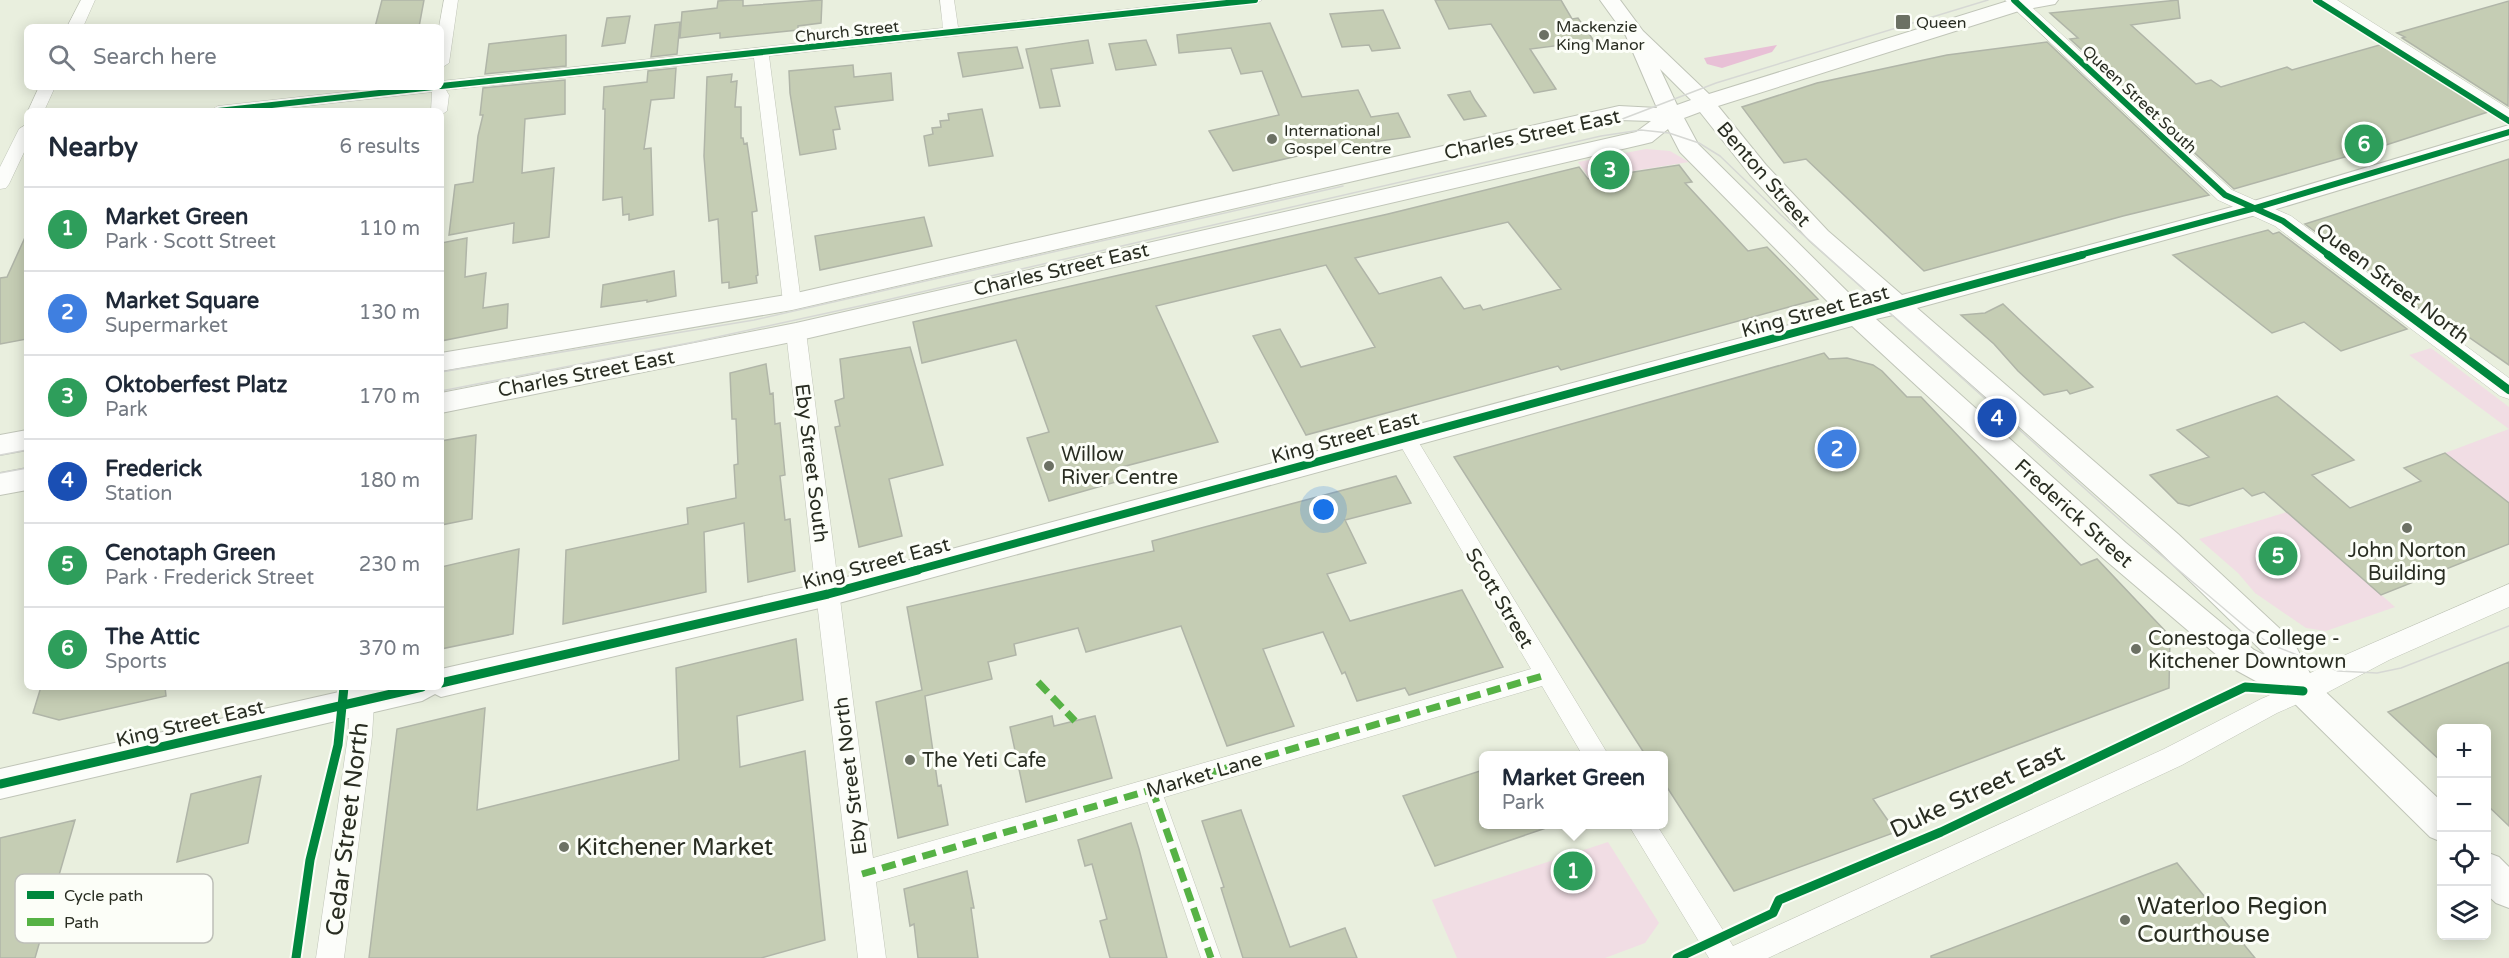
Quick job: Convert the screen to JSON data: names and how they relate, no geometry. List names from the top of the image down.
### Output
{
  "streets": {
    "main road": [
      "Charles Street East",
      "Benton Street",
      "King Street East",
      "Frederick Street"
    ],
    "street": [
      "Church Street",
      "Queen Street South",
      "Queen Street North",
      "Eby Street South",
      "Scott Street",
      "Market Lane",
      "Eby Street North",
      "Cedar Street North"
    ],
    "cycle path": ["Duke Street East"]
  },
  "crossings": [
    ["Queen Street South", "Charles Street East"],
    ["Queen Street South", "Queen Street North"],
    ["Queen Street South", "King Street East"],
    ["Charles Street East", "Benton Street"],
    ["Charles Street East", "Eby Street South"],
    ["Benton Street", "King Street East"],
    ["Benton Street", "Frederick Street"],
    ["Queen Street North", "King Street East"],
    ["King Street East", "Eby Street South"],
    ["King Street East", "Frederick Street"],
    ["King Street East", "Scott Street"],
    ["King Street East", "Eby Street North"],
    ["King Street East", "Cedar Street North"],
    ["Eby Street South", "Eby Street North"],
    ["Scott Street", "Market Lane"],
    ["Market Lane", "Eby Street North"]
  ],
  "places": {
    "transit": ["Queen"],
    "other": [
      "Mackenzie King Manor",
      "International Gospel Centre",
      "Willow River Centre",
      "John Norton Building",
      "Conestoga College - Kitchener Downtown",
      "The Yeti Cafe",
      "Kitchener Market",
      "Waterloo Region Courthouse"
    ]
  },
  "legend": ["Cycle path", "Path"],
  "page": {
    "search": "Search here",
    "heading": ["Nearby", "6 results"],
    "pins": [
      "6",
      "3",
      "4",
      "2",
      "5",
      "1"
    ],
    "list": [
      {
        "mark": "1",
        "name": "Market Green",
        "note": "Park · Scott Street",
        "value": "110 m"
      },
      {
        "mark": "2",
        "name": "Market Square",
        "note": "Supermarket",
        "value": "130 m"
      },
      {
        "mark": "3",
        "name": "Oktoberfest Platz",
        "note": "Park",
        "value": "170 m"
      },
      {
        "mark": "4",
        "name": "Frederick",
        "note": "Station",
        "value": "180 m"
      },
      {
        "mark": "5",
        "name": "Cenotaph Green",
        "note": "Park · Frederick Street",
        "value": "230 m"
      },
      {
        "mark": "6",
        "name": "The Attic",
        "note": "Sports",
        "value": "370 m"
      }
    ],
    "map_buttons": ["+", "−"],
    "popup": ["Market Green", "Park"]
  }
}
